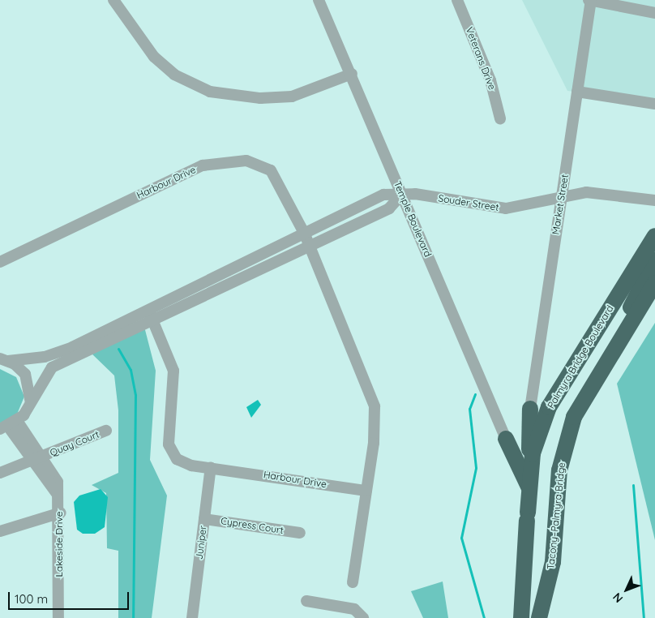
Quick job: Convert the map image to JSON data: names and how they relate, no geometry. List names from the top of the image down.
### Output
{
  "streets": {
    "highway": ["Palmyra Bridge Boulevard", "Tacony–Palmyra Bridge"],
    "street": [
      "Veterans Drive",
      "Harbour Drive",
      "Souder Street",
      "Market Street",
      "Temple Boulevard",
      "Quay Court",
      "Cypress Court",
      "Juniper",
      "Lakeside Drive"
    ]
  },
  "crossings": [
    ["Harbour Drive", "Juniper"],
    ["Souder Street", "Market Street"],
    ["Souder Street", "Temple Boulevard"],
    ["Quay Court", "Lakeside Drive"],
    ["Cypress Court", "Juniper"]
  ],
  "scale_bar": "100 m",
  "north": "bottom left"
}
